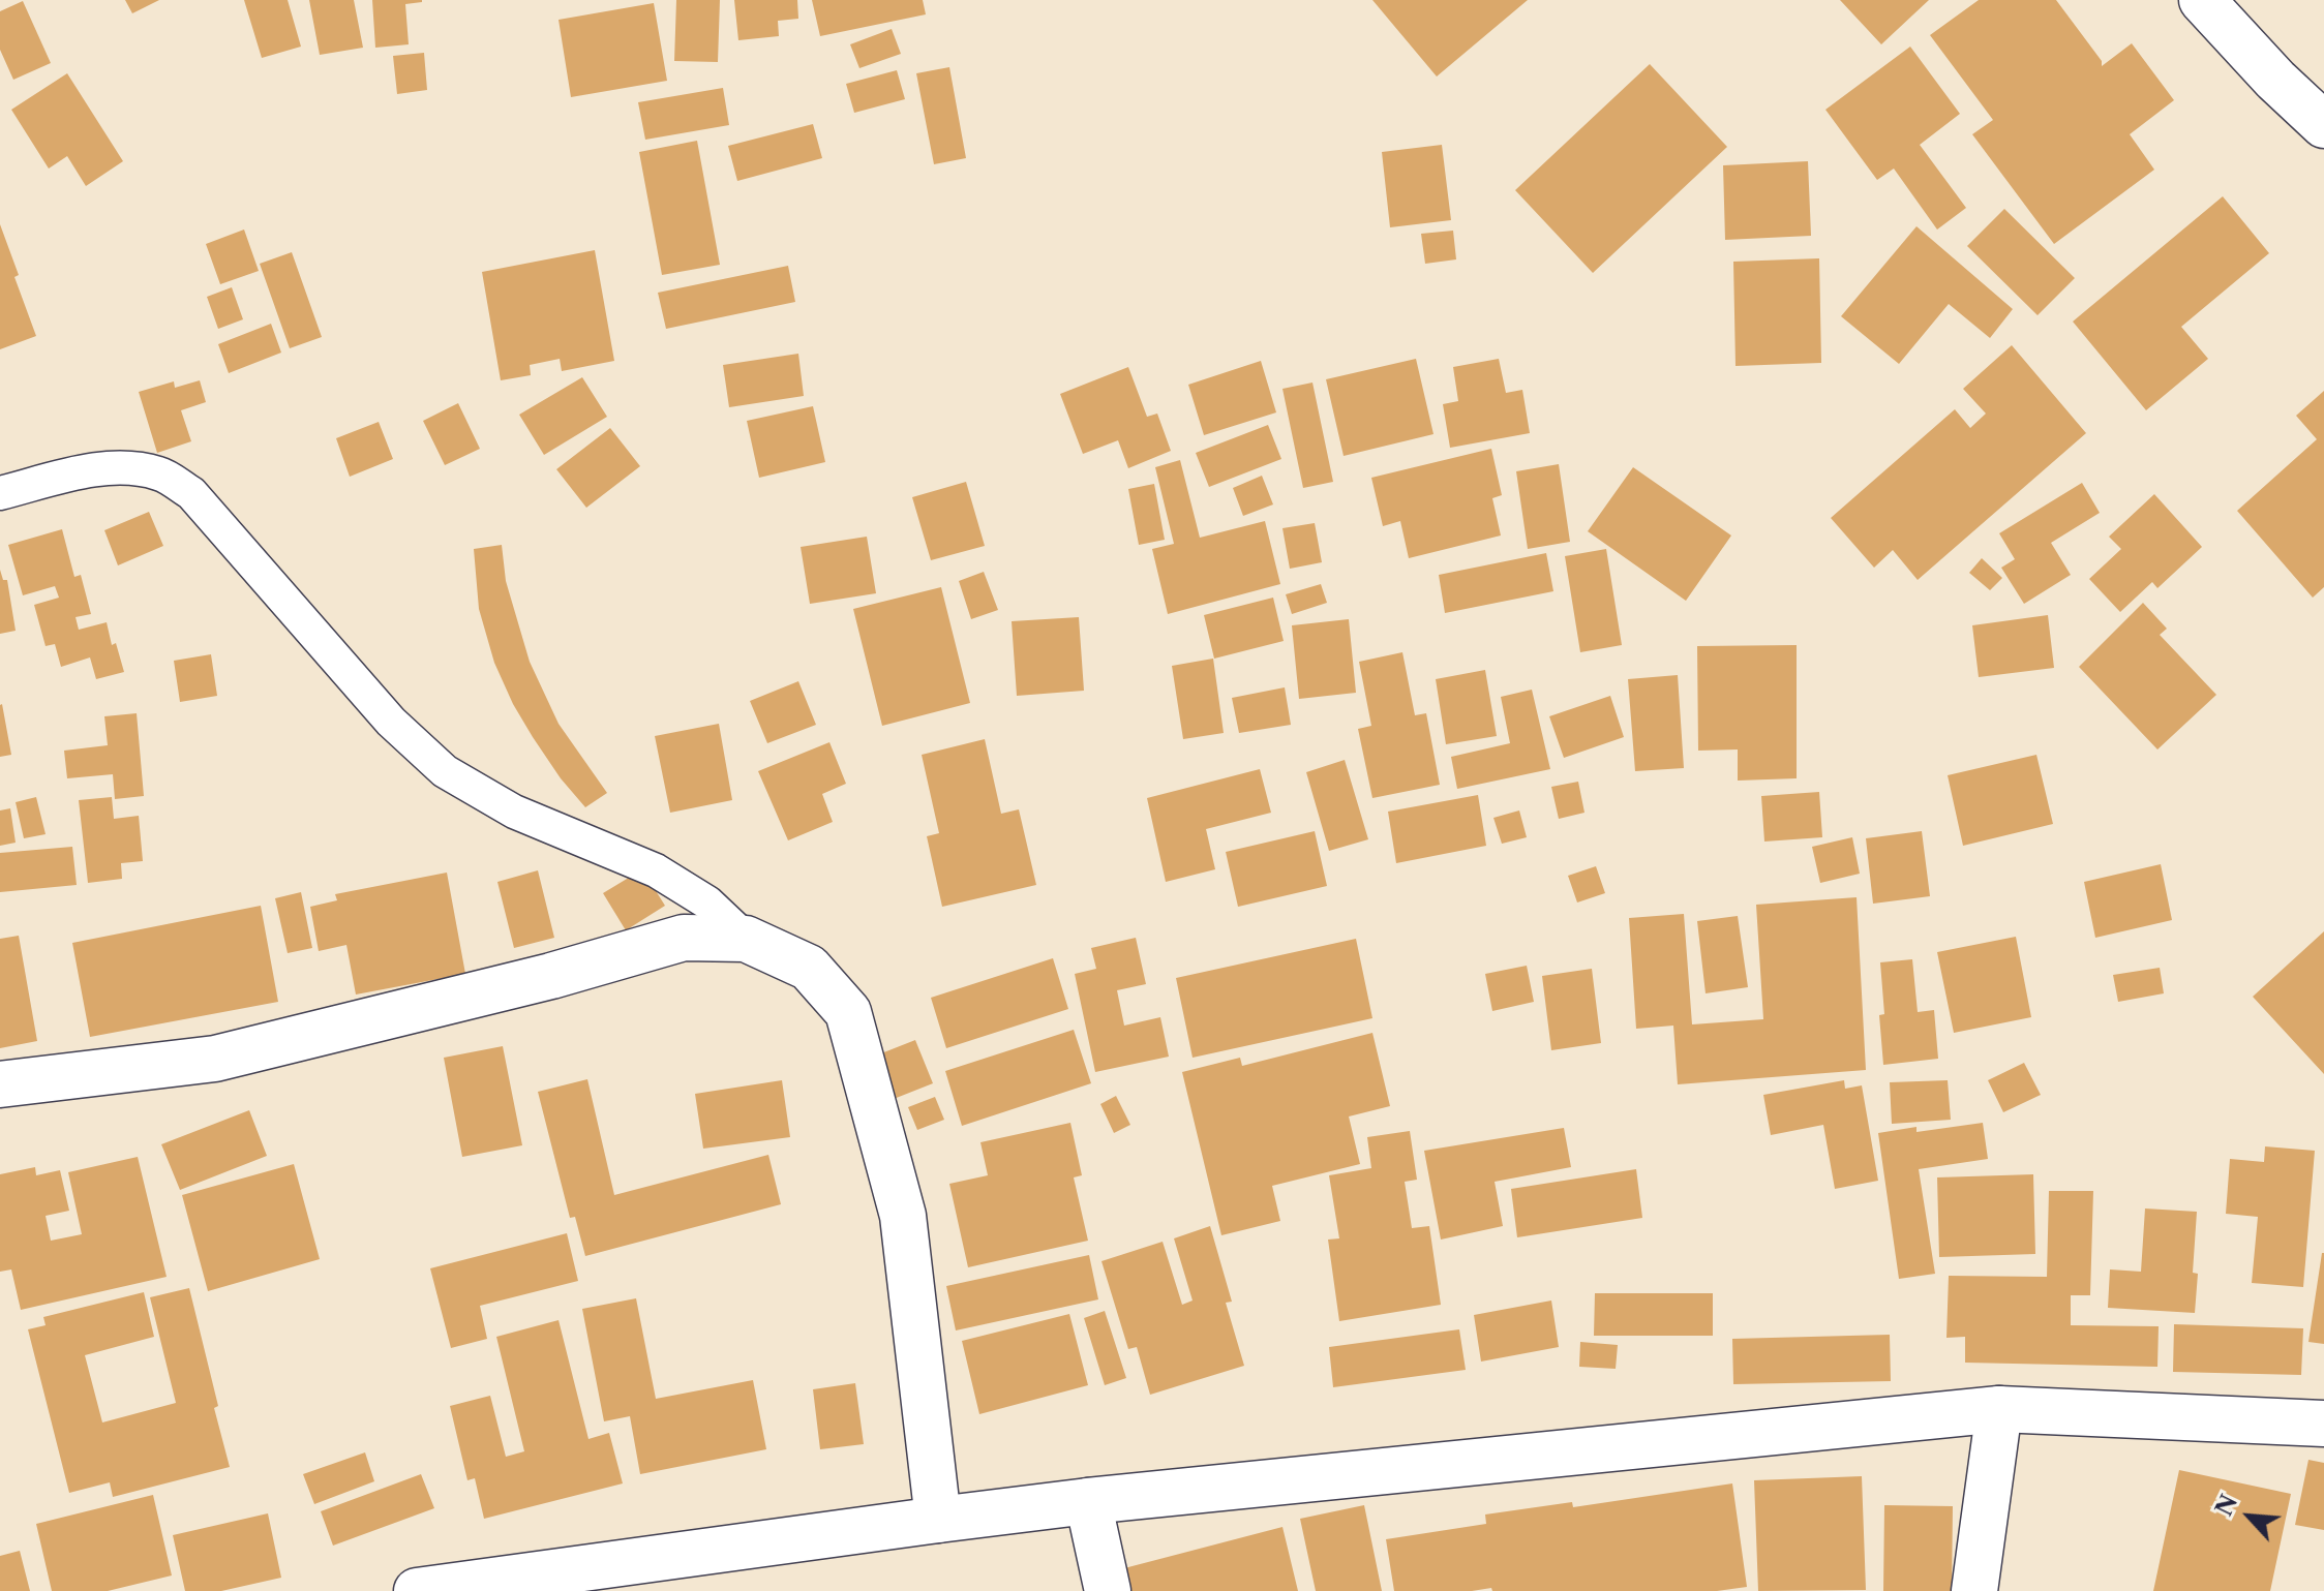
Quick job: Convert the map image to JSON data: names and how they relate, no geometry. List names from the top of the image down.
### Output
{
  "north": "top left"
}
